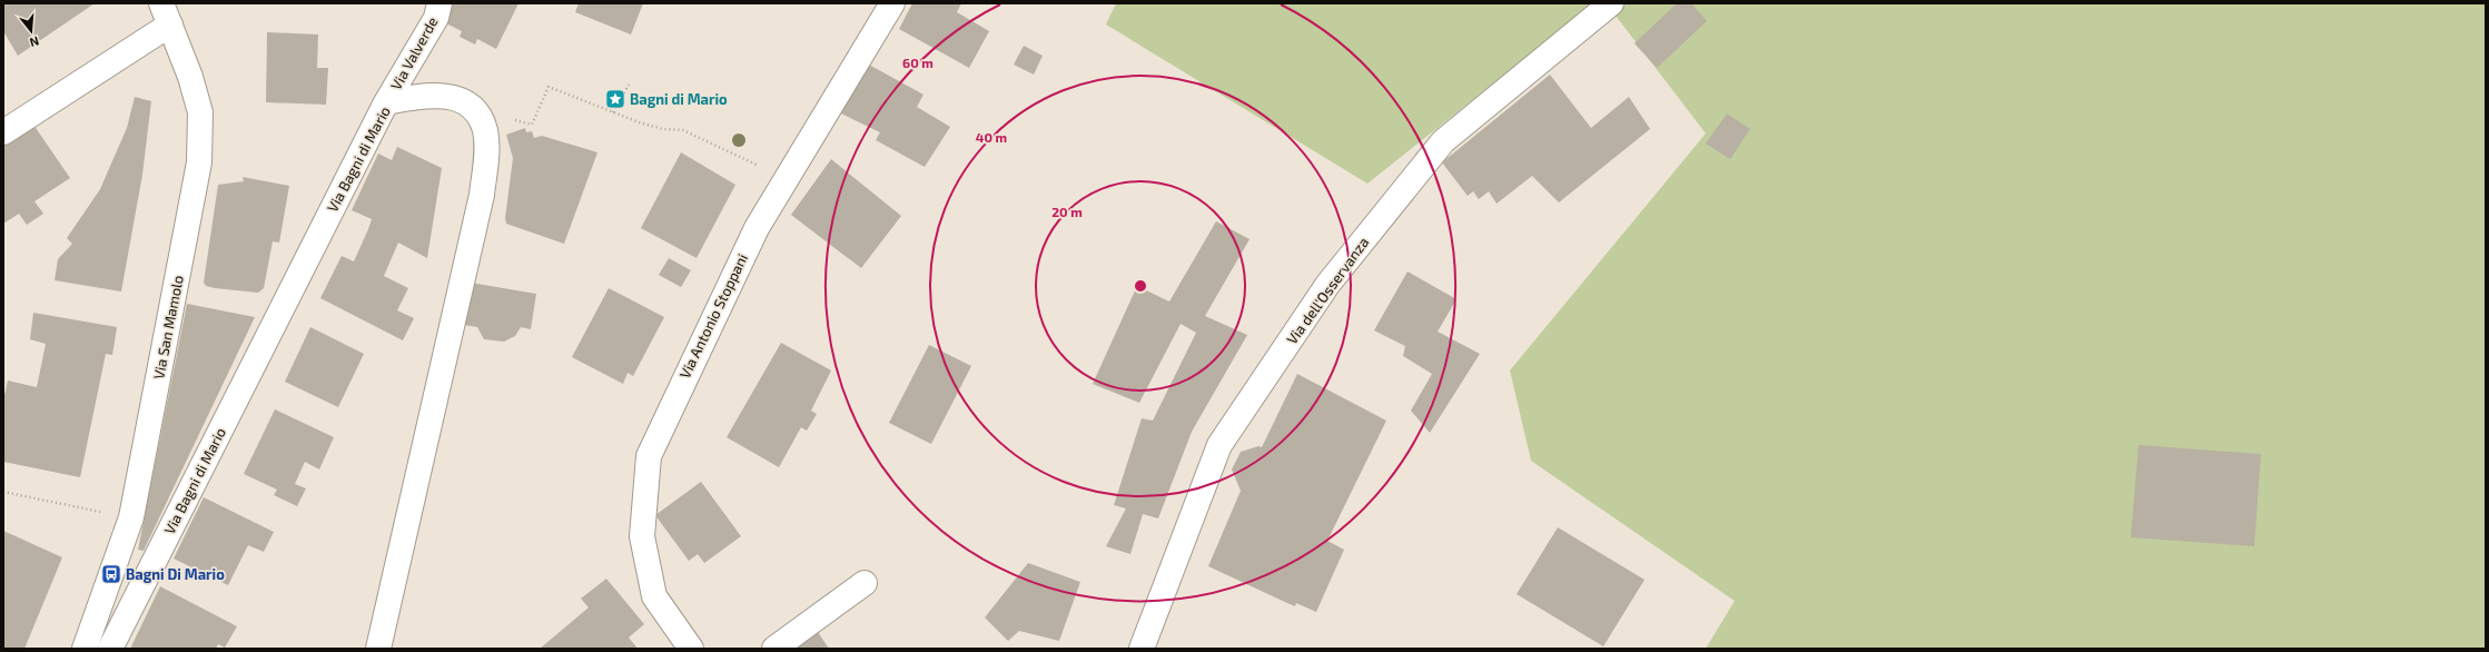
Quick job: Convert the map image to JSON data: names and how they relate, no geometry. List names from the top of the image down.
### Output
{
  "streets": {
    "street": [
      "Via Valverde",
      "Via Bagni di Mario",
      "Via dell'Osservanza",
      "Via Antonio Stoppani",
      "Via San Mamolo"
    ]
  },
  "crossings": [
    ["Via Valverde", "Via Bagni di Mario"]
  ],
  "places": {
    "place": ["Bagni di Mario"],
    "bus stop": ["Bagni Di Mario"]
  },
  "north": "bottom",
  "rings": ["60 m", "40 m", "20 m"]
}
